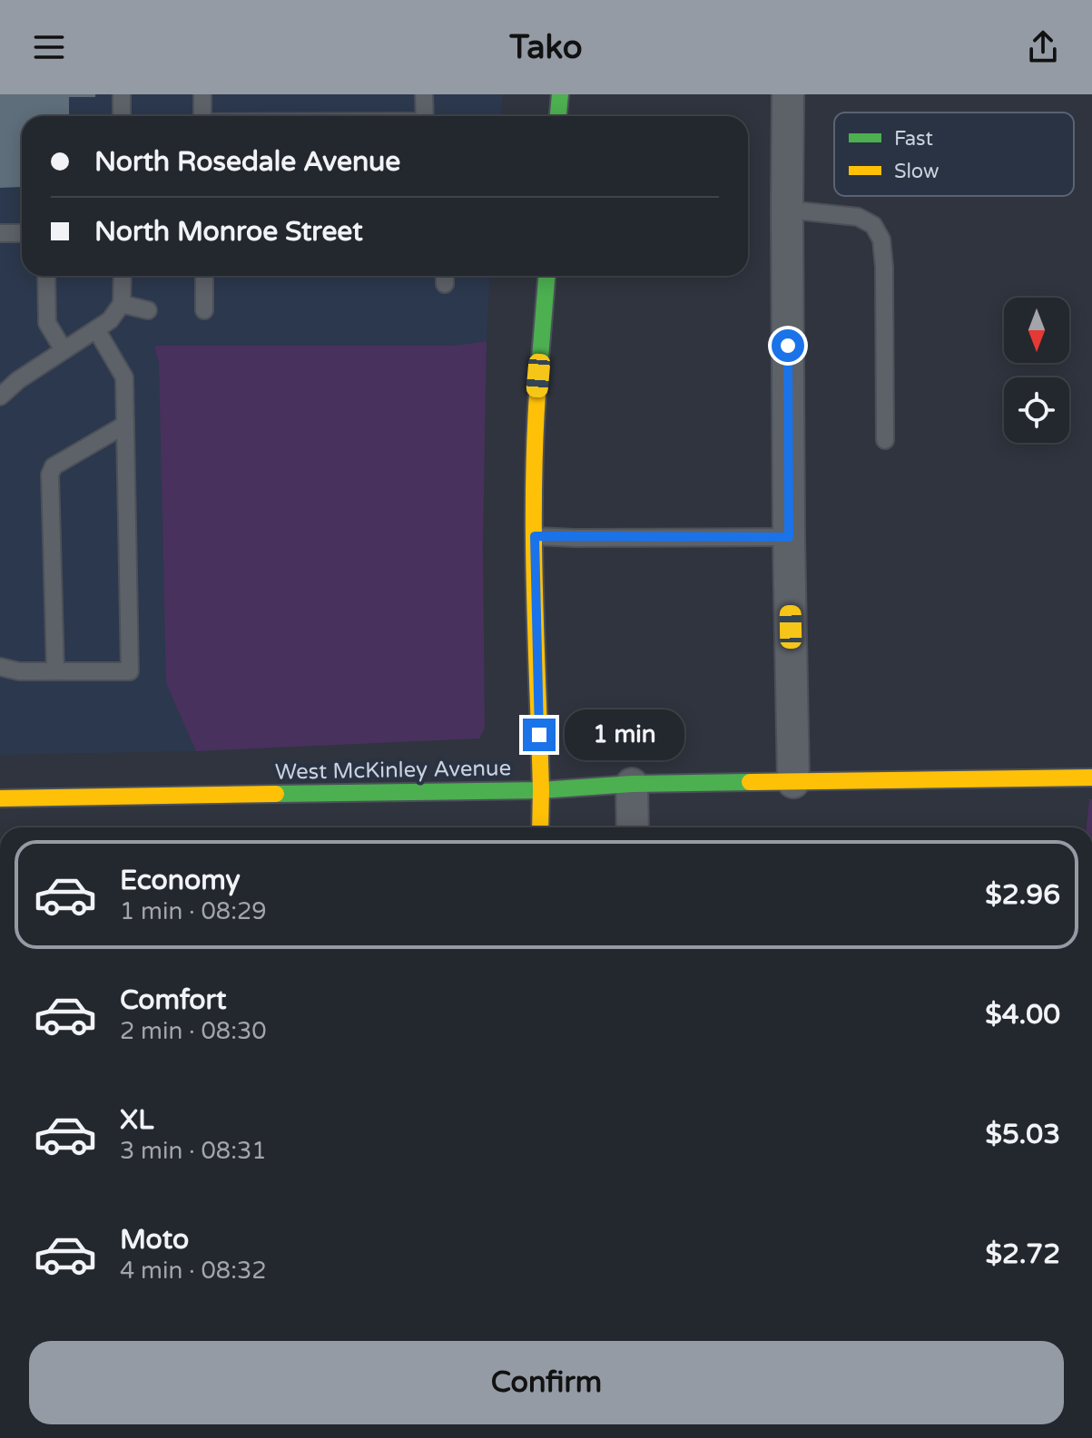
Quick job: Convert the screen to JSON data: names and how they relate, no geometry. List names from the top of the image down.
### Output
{
  "streets": {
    "street": ["West McKinley Avenue"]
  },
  "legend": ["Fast", "Slow"],
  "north": "bottom",
  "page": {
    "header": "Tako",
    "banner": ["North Rosedale Avenue", "North Monroe Street"],
    "bubble": "1 min",
    "list": [
      {
        "name": "Economy",
        "note": "1 min · 08:29",
        "value": "$2.96"
      },
      {
        "name": "Comfort",
        "note": "2 min · 08:30",
        "value": "$4.00"
      },
      {
        "name": "XL",
        "note": "3 min · 08:31",
        "value": "$5.03"
      },
      {
        "name": "Moto",
        "note": "4 min · 08:32",
        "value": "$2.72"
      }
    ],
    "buttons": "Confirm"
  }
}
